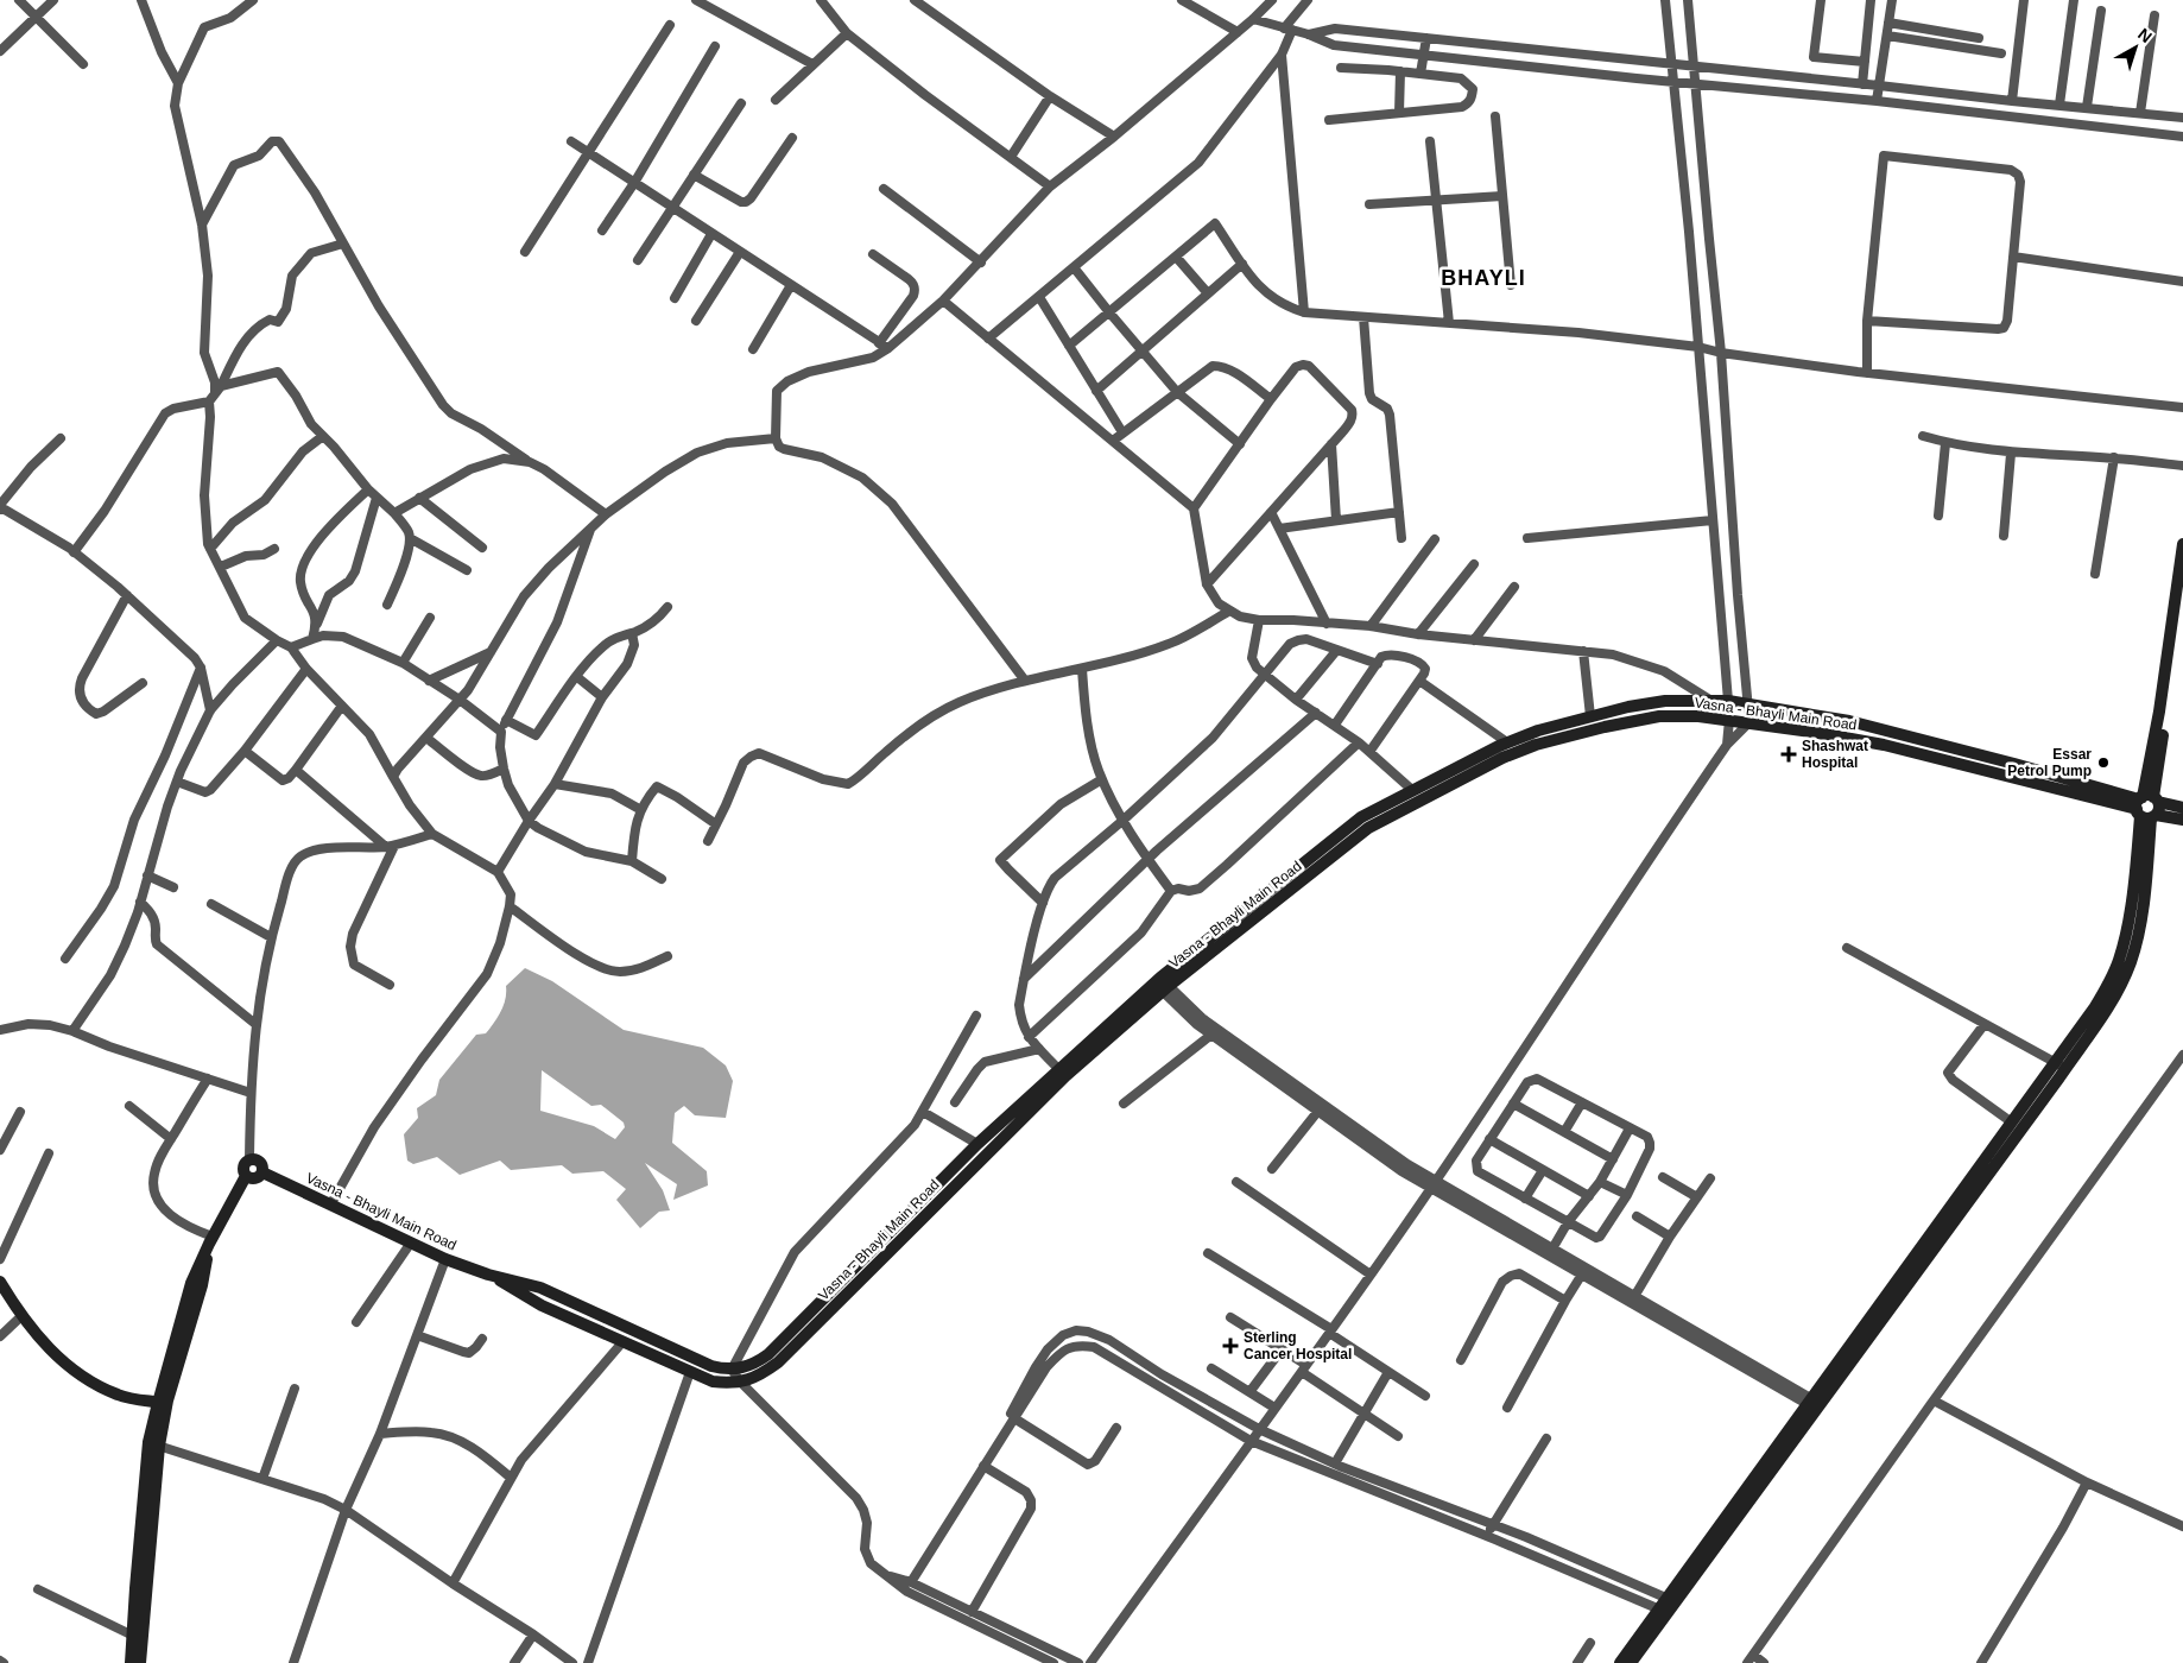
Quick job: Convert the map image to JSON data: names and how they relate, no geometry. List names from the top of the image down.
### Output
{
  "streets": {
    "main road": ["Vasna - Bhayli Main Road"]
  },
  "districts": ["BHAYLI"],
  "places": {
    "health": ["Shashwat Hospital", "Sterling Cancer Hospital"],
    "other": ["Essar Petrol Pump"]
  },
  "north": "top right"
}
